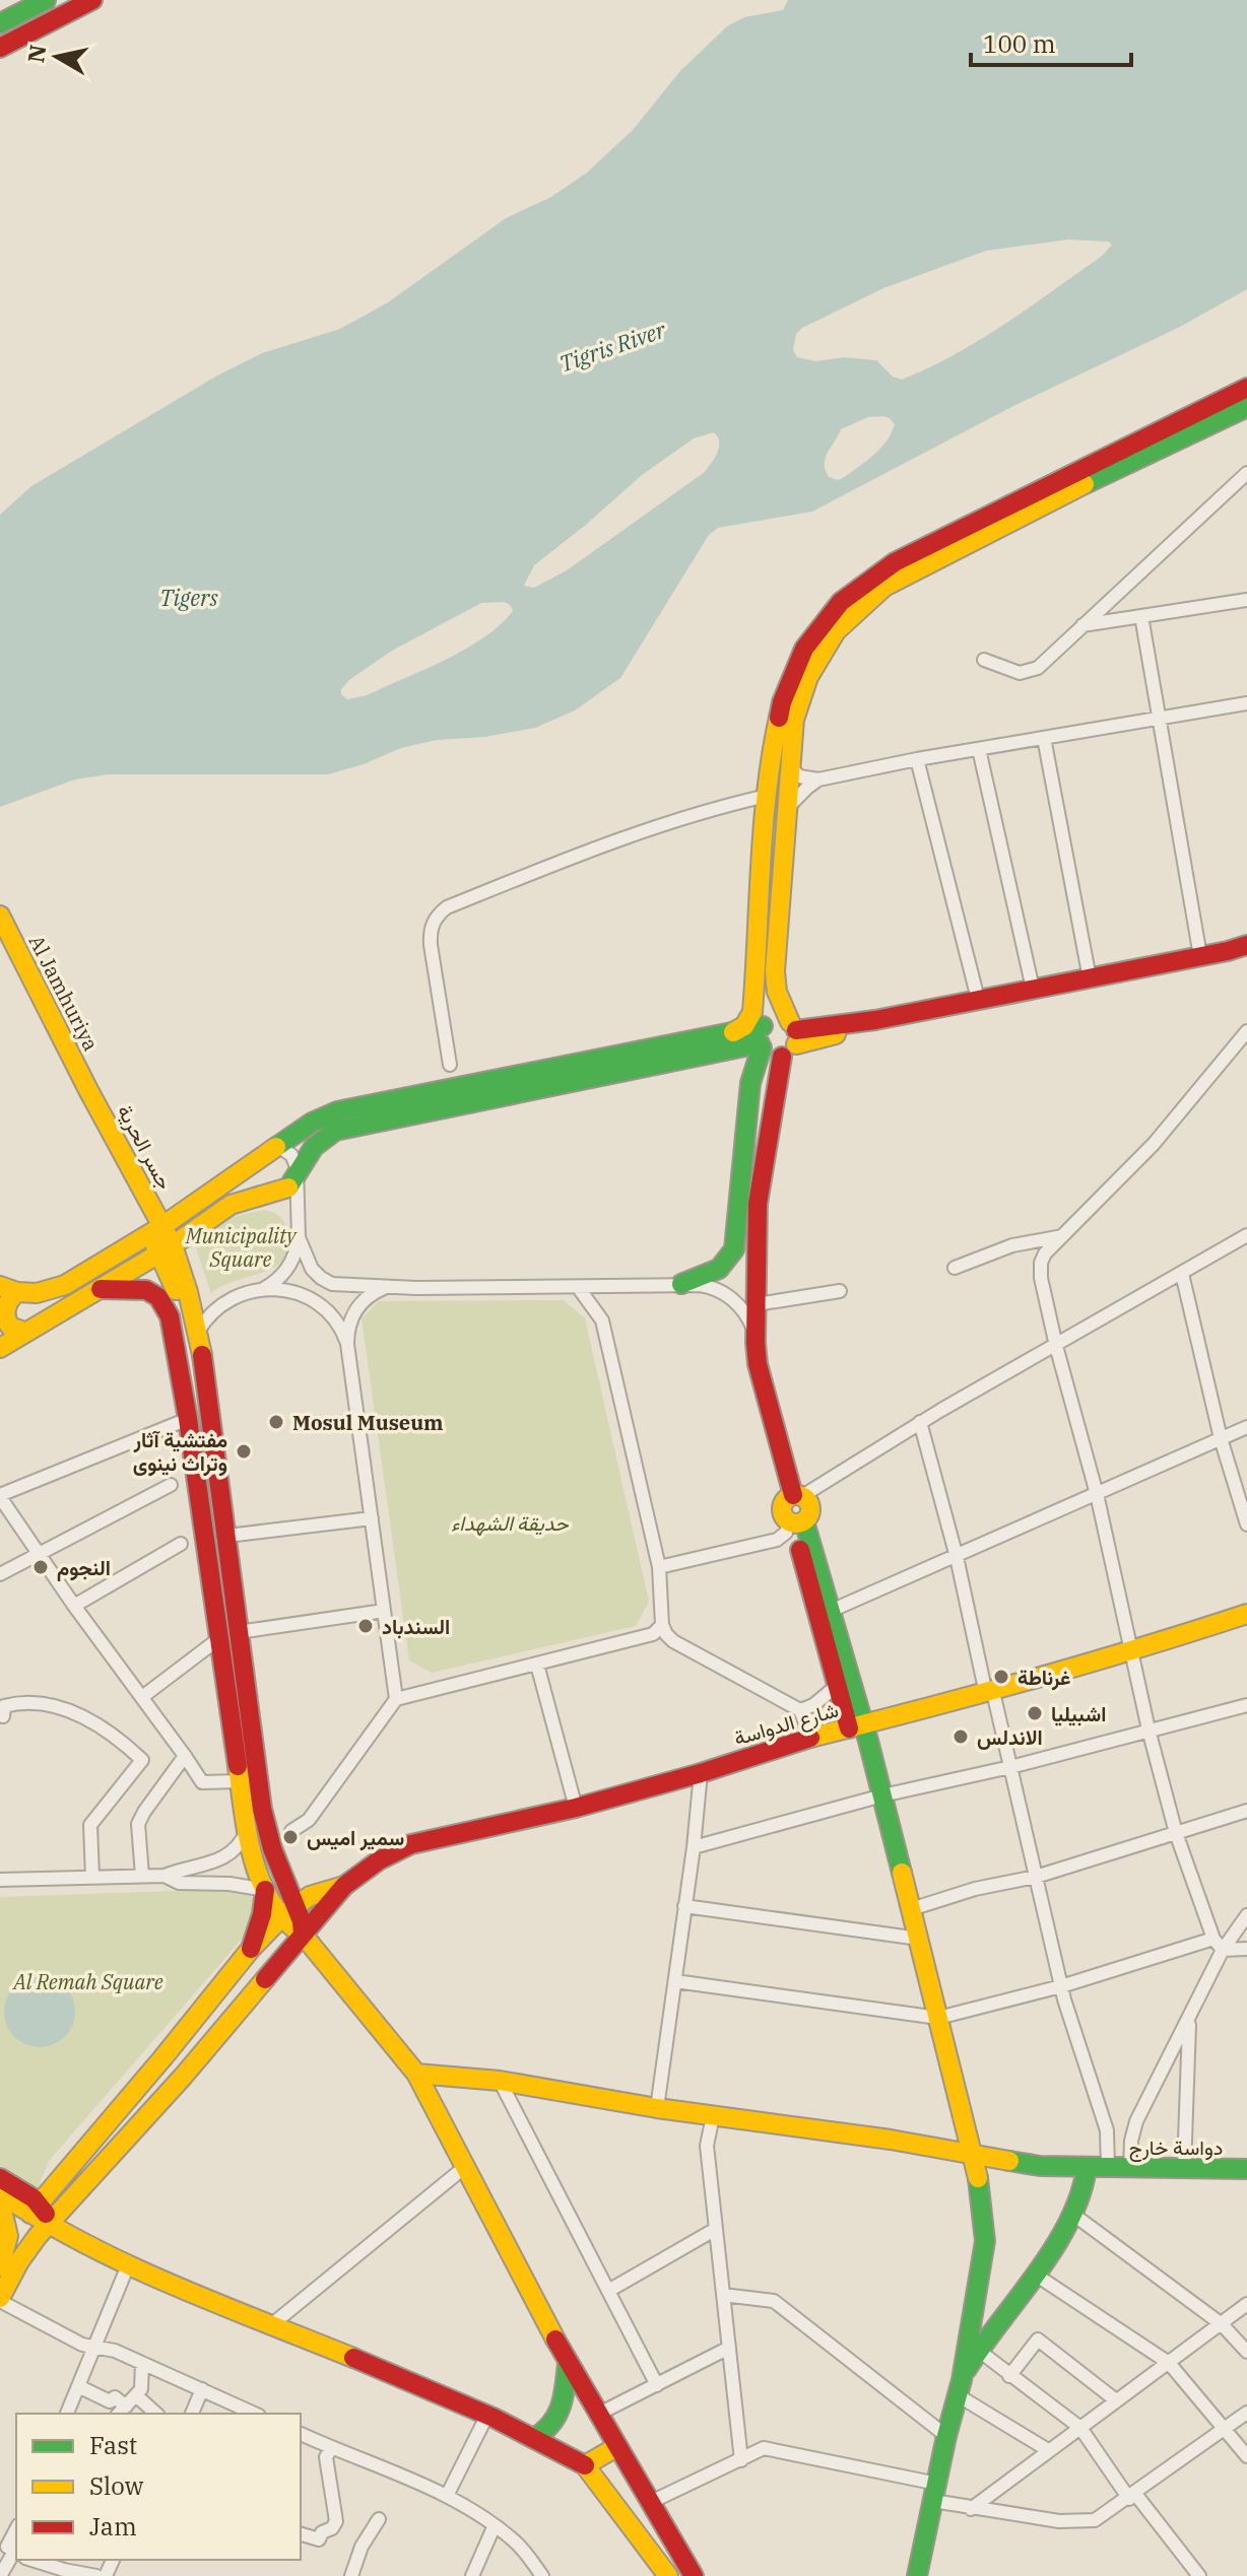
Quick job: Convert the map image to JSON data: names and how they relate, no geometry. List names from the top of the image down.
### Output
{
  "streets": {
    "street": [
      "Al Jamhuriya",
      "جسر الحرية",
      "شارع الدواسة",
      "دواسة خارج"
    ]
  },
  "crossings": [
    ["Al Jamhuriya", "جسر الحرية"]
  ],
  "water": ["Tigris River", "Tigers"],
  "parks": ["Municipality Square", "حديقة الشهداء", "Al Remah Square"],
  "places": [
    "Mosul Museum",
    "مفتشية آثار وتراث نينوى",
    "النجوم",
    "السندباد",
    "غرناطة",
    "اشبيليا",
    "الاندلس",
    "سمير اميس"
  ],
  "legend": ["Fast", "Slow", "Jam"],
  "scale_bar": "100 m",
  "north": "left"
}
